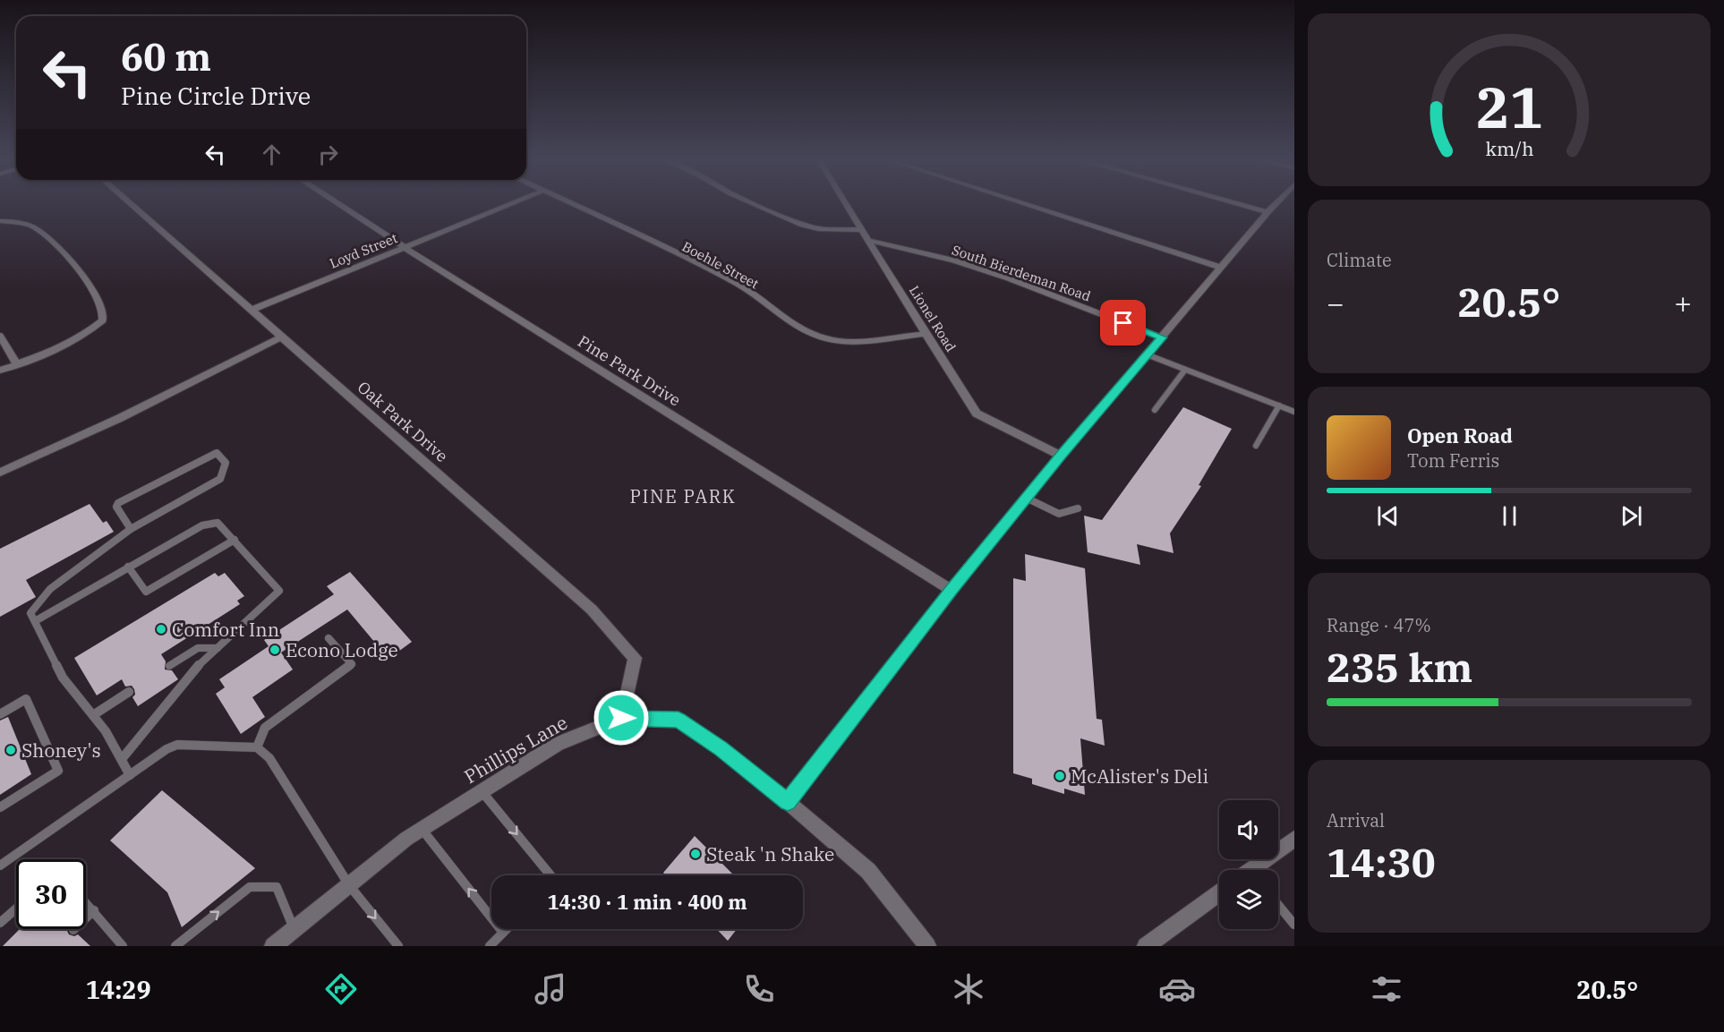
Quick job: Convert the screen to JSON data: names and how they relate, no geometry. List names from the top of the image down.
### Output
{
  "streets": {
    "street": [
      "Loyd Street",
      "Boehle Street",
      "South Bierdeman Road",
      "Lionel Road",
      "Pine Park Drive",
      "Oak Park Drive",
      "Phillips Lane"
    ]
  },
  "crossings": [
    ["Loyd Street", "Pine Park Drive"],
    ["Loyd Street", "Oak Park Drive"],
    ["Boehle Street", "Lionel Road"],
    ["South Bierdeman Road", "Lionel Road"],
    ["Oak Park Drive", "Phillips Lane"]
  ],
  "districts": ["PINE PARK"],
  "places": [
    "Comfort Inn",
    "Econo Lodge",
    "Shoney's",
    "McAlister's Deli",
    "Steak 'n Shake"
  ],
  "page": {
    "turn": ["60 m", "Pine Circle Drive"],
    "tile": [
      "Climate",
      ["Range · 47%", "235 km"],
      ["Arrival", "14:30"]
    ],
    "heat": ["−", "20.5°", "+"],
    "song": ["Open Road", "Tom Ferris"],
    "limit": "30",
    "trip": "14:30 · 1 min · 400 m",
    "tabs": ["14:29", "20.5°"],
    "gauge": ["21", "km/h"]
  }
}
